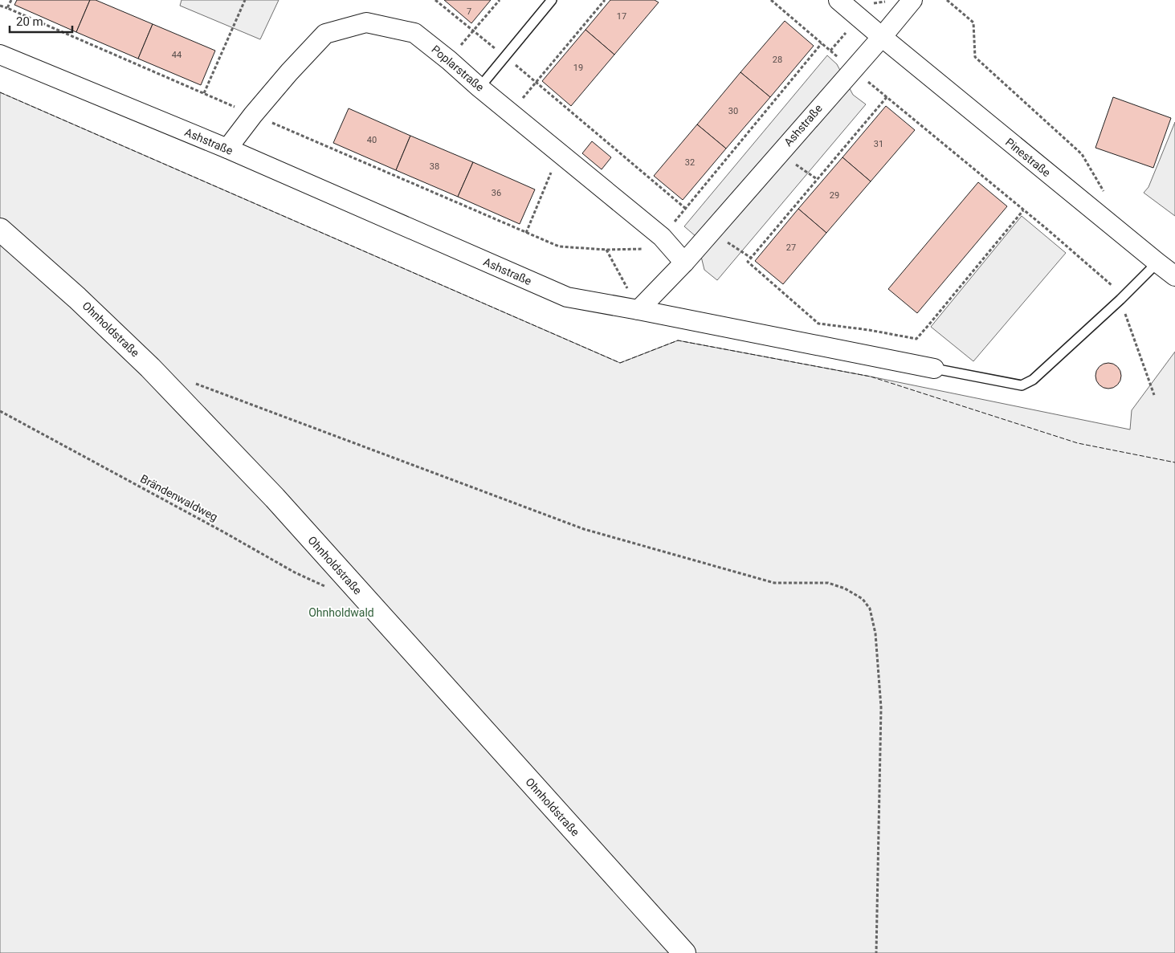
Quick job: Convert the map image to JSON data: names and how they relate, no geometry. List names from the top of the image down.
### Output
{
  "streets": {
    "main road": ["Ohnholdstraße"],
    "street": ["Poplarstraße", "Ashstraße", "Pinestraße"],
    "path": ["Brändenwaldweg"]
  },
  "crossings": [
    ["Poplarstraße", "Ashstraße"],
    ["Ashstraße", "Pinestraße"],
    ["Ohnholdstraße", "Brändenwaldweg"]
  ],
  "parks": ["Ohnholdwald"],
  "house_numbers": [
    "7",
    "17",
    "44",
    "28",
    "19",
    "30",
    "40",
    "31",
    "32",
    "38",
    "36",
    "29",
    "27"
  ],
  "scale_bar": "20 m"
}
